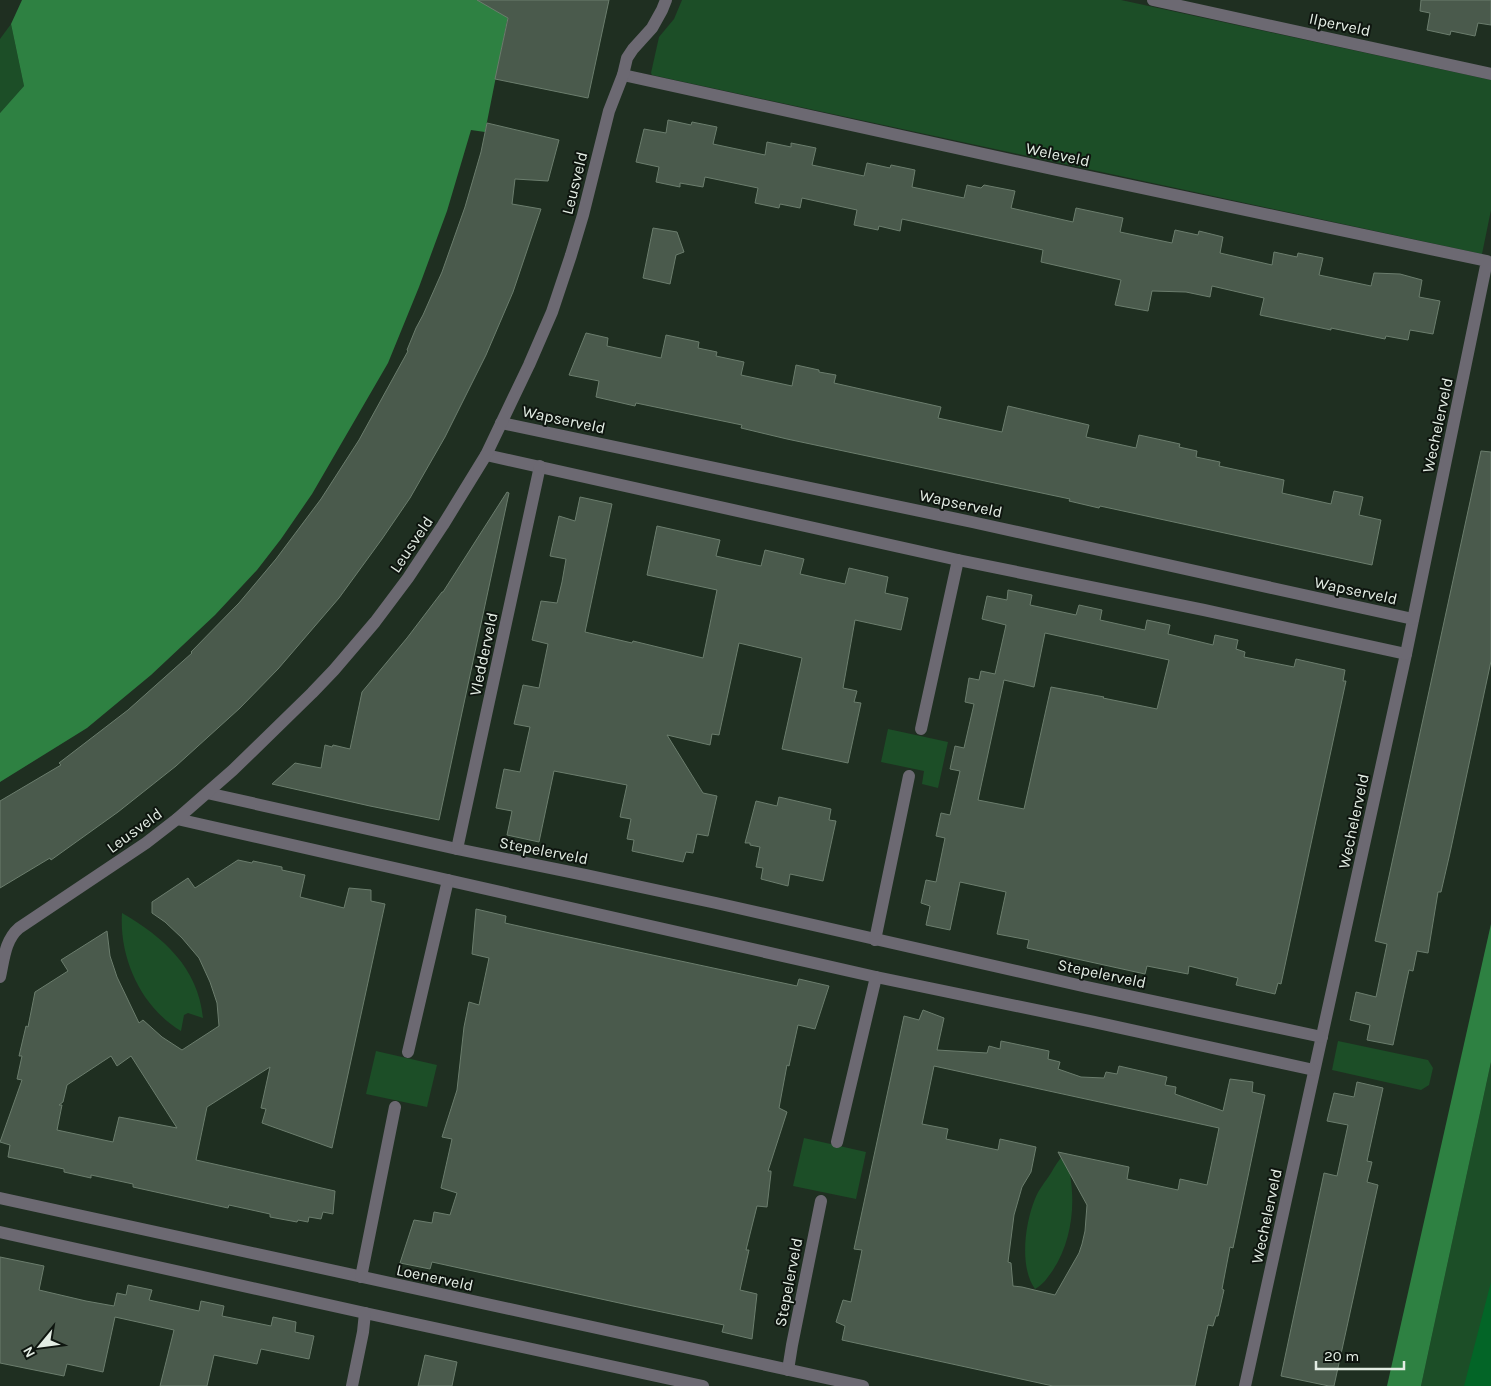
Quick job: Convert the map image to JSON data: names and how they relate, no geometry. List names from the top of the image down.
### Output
{
  "streets": {
    "street": [
      "Ilperveld",
      "Weleveld",
      "Leusveld",
      "Wapserveld",
      "Wechelerveld",
      "Vledderveld",
      "Stepelerveld",
      "Loenerveld"
    ]
  },
  "crossings": [
    ["Weleveld", "Leusveld"],
    ["Weleveld", "Wechelerveld"],
    ["Leusveld", "Wapserveld"],
    ["Leusveld", "Stepelerveld"],
    ["Wapserveld", "Wechelerveld"],
    ["Wechelerveld", "Stepelerveld"],
    ["Vledderveld", "Stepelerveld"],
    ["Stepelerveld", "Loenerveld"]
  ],
  "scale_bar": "20 m",
  "north": "bottom left"
}
